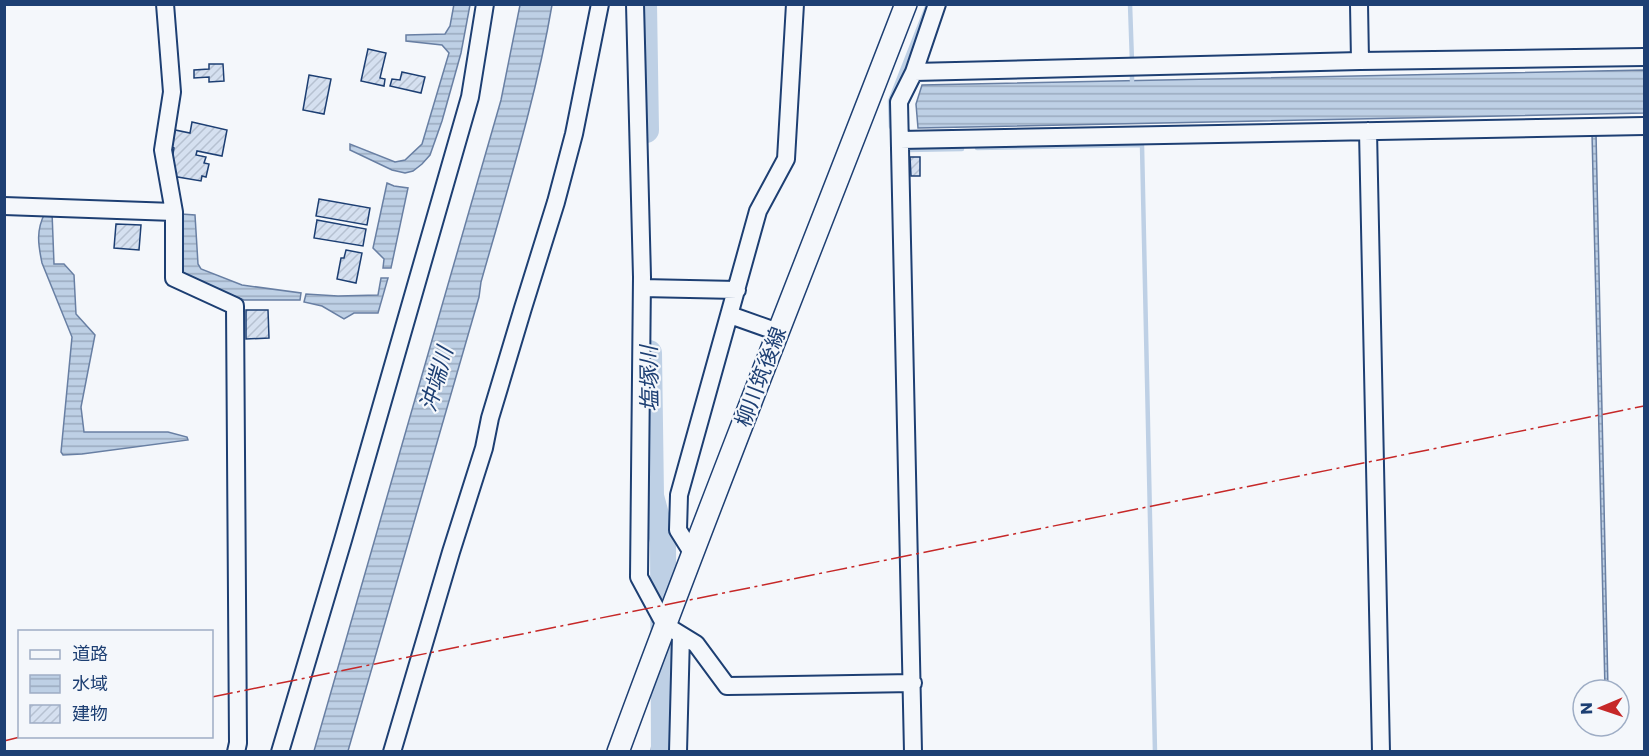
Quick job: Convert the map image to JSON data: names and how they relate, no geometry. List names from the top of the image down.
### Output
{
  "streets": {
    "main road": ["柳川筑後線"]
  },
  "water": ["沖端川", "塩塚川"],
  "legend": ["道路", "水域", "建物"],
  "north": "left"
}
